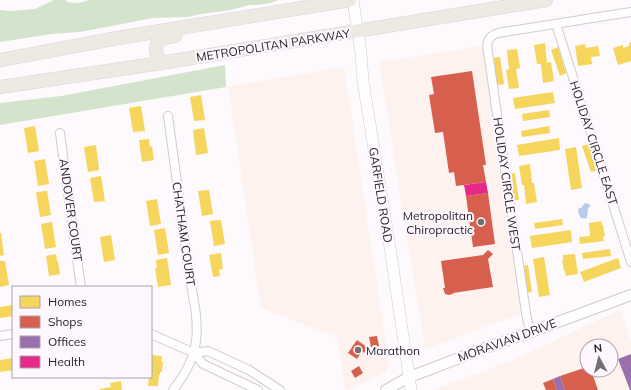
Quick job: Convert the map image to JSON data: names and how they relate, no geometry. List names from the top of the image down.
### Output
{
  "streets": {
    "main road": ["METROPOLITAN PARKWAY", "GARFIELD ROAD"],
    "street": [
      "HOLIDAY CIRCLE EAST",
      "HOLIDAY CIRCLE WEST",
      "ANDOVER COURT",
      "CHATHAM COURT",
      "MORAVIAN DRIVE"
    ]
  },
  "crossings": [
    ["METROPOLITAN PARKWAY", "GARFIELD ROAD"],
    ["HOLIDAY CIRCLE EAST", "HOLIDAY CIRCLE WEST"],
    ["HOLIDAY CIRCLE WEST", "MORAVIAN DRIVE"],
    ["GARFIELD ROAD", "MORAVIAN DRIVE"]
  ],
  "places": ["Metropolitan Chiropractic", "Marathon"],
  "legend": [
    "Homes",
    "Shops",
    "Offices",
    "Health"
  ],
  "north": "top"
}
